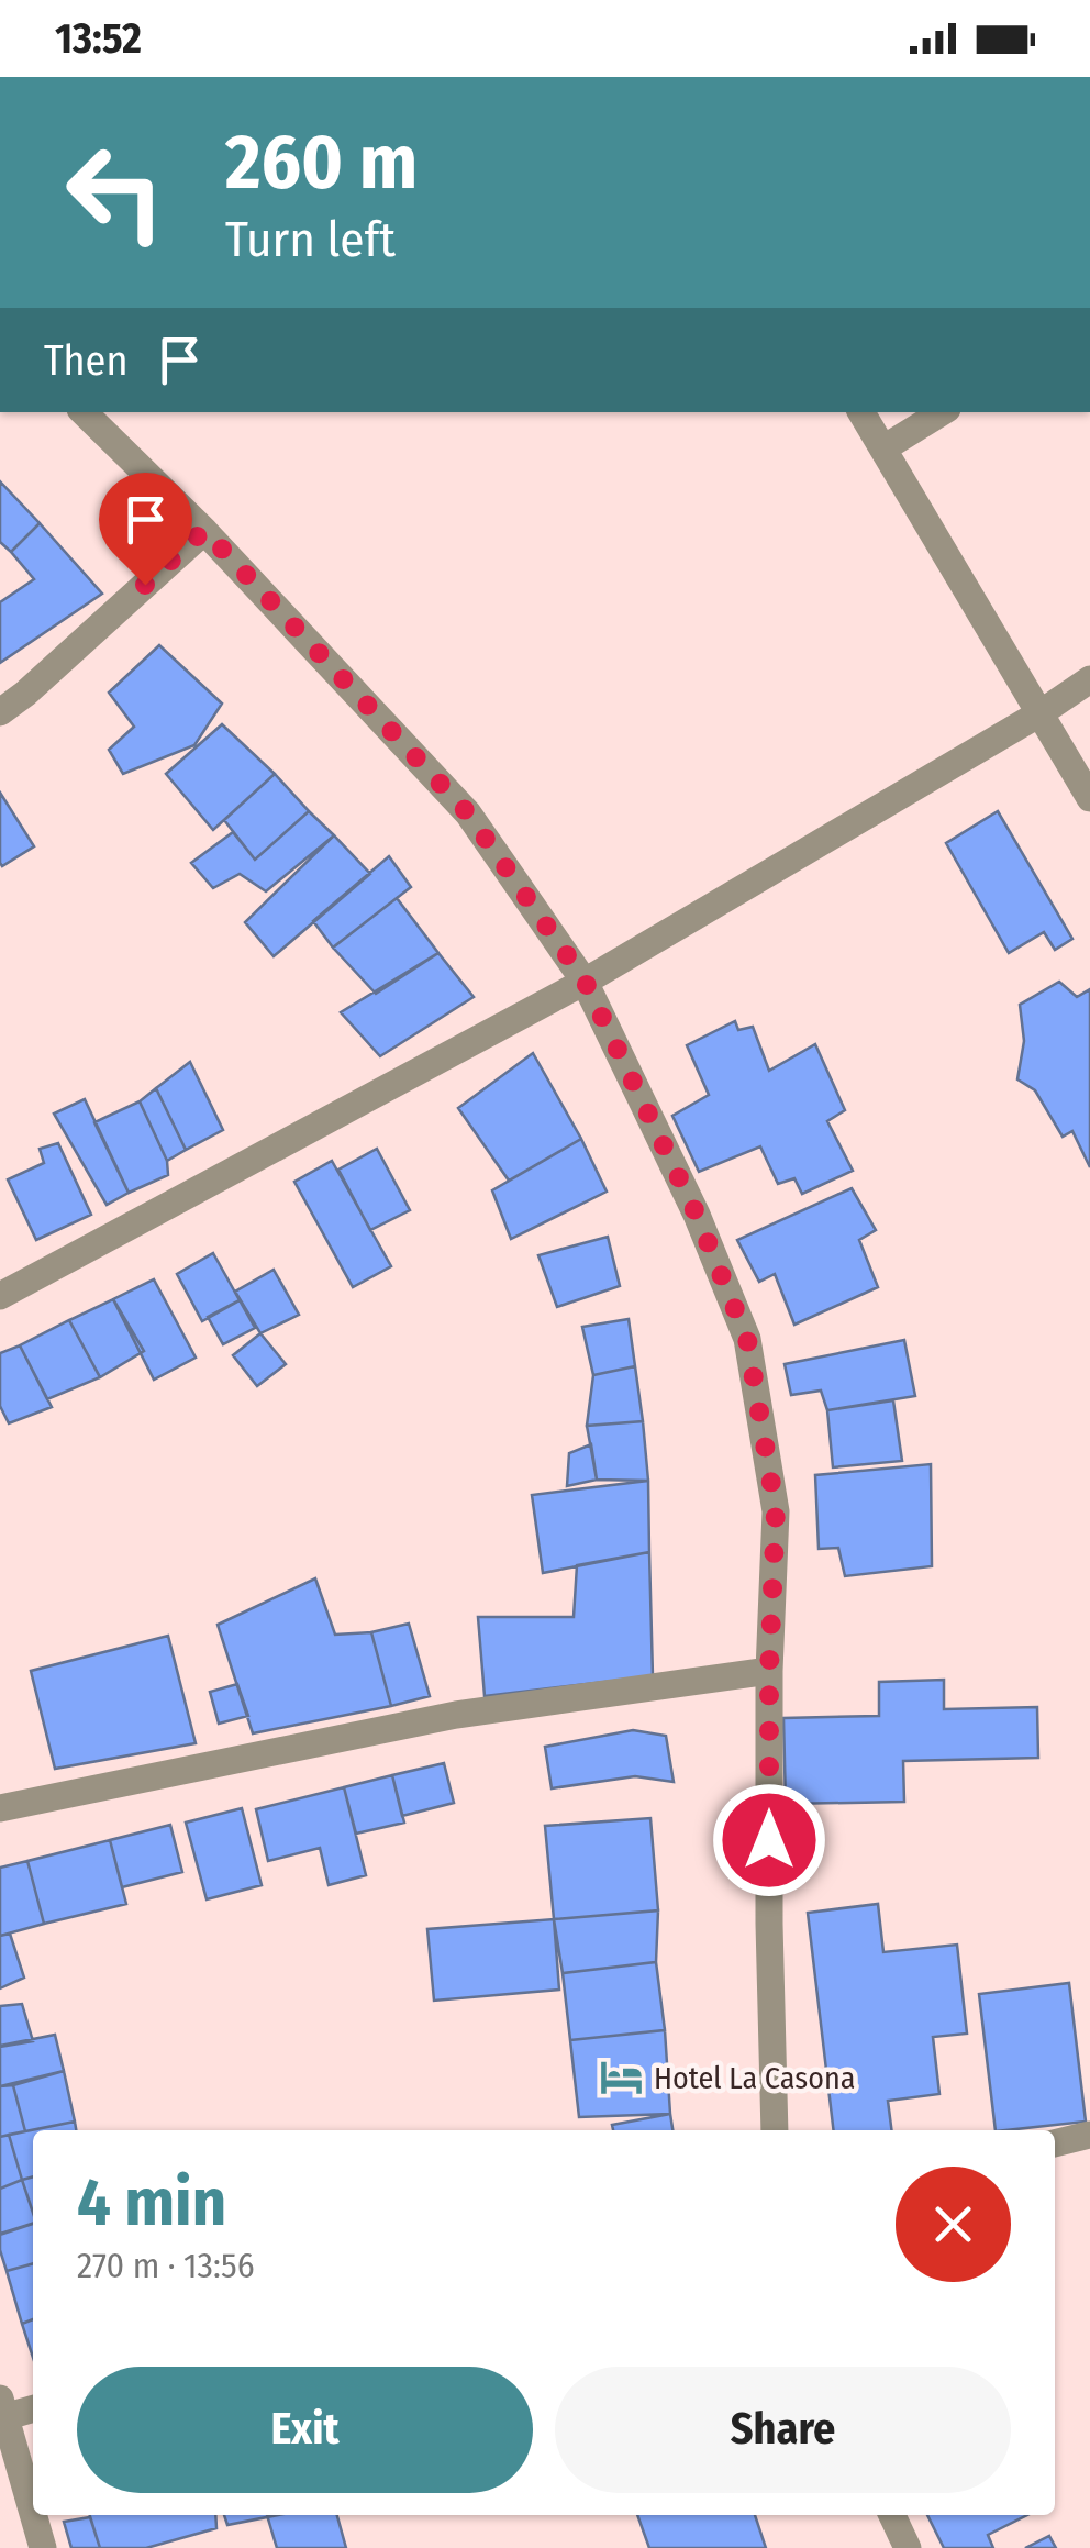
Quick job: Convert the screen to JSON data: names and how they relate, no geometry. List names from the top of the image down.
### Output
{
  "places": {
    "hotel": ["Hotel La Casona"]
  },
  "page": {
    "status": "13:52",
    "turn": ["260 m", "Turn left"],
    "then": "Then",
    "heading": ["4 min", "270 m · 13:56"],
    "buttons": ["Exit", "Share"]
  }
}
